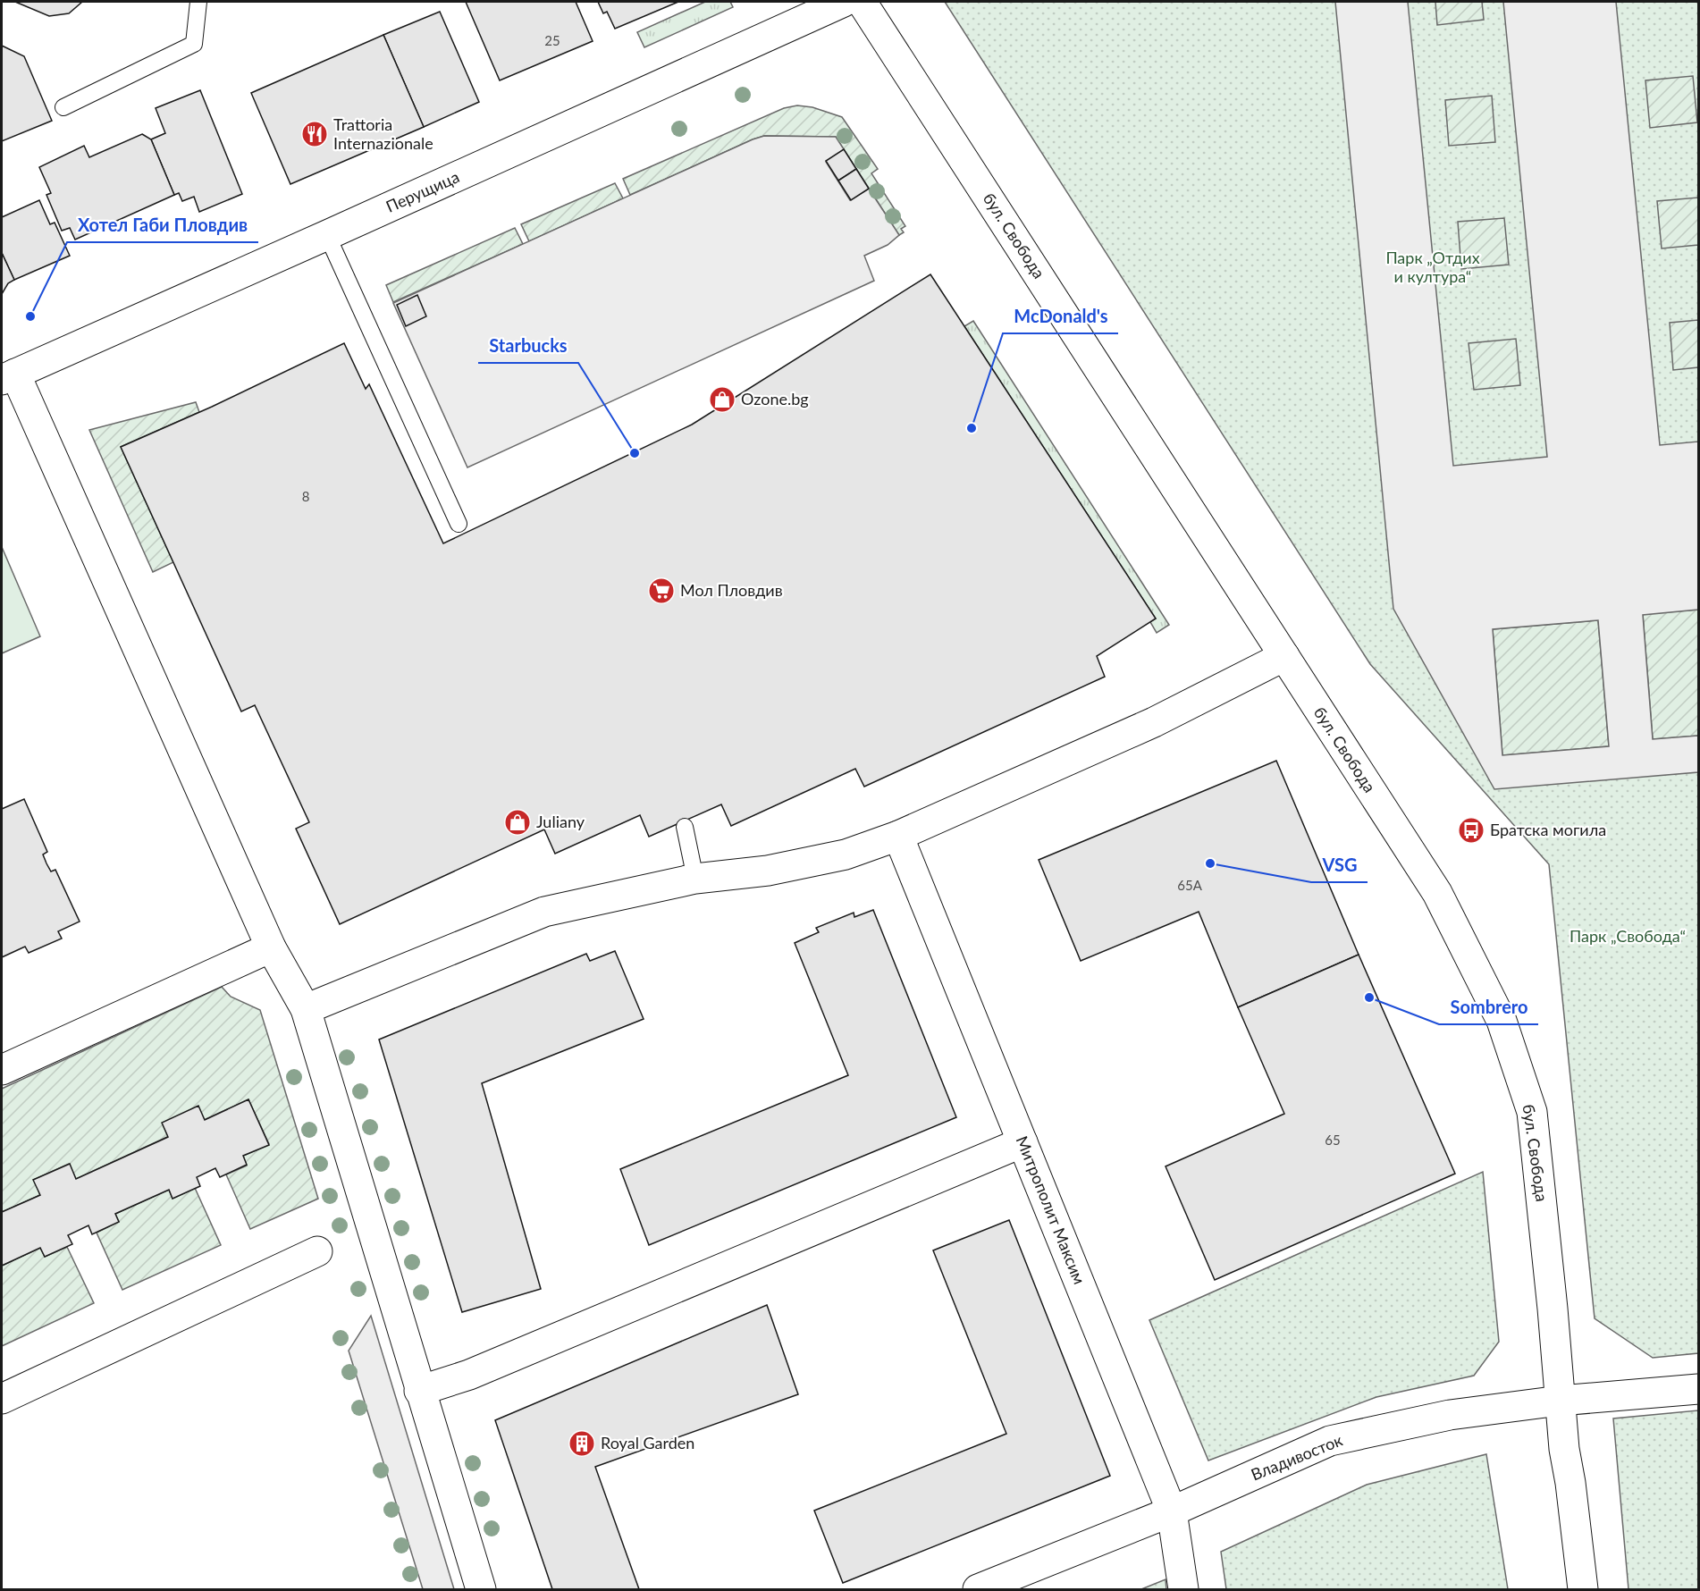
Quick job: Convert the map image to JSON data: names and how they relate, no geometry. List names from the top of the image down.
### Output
{
  "streets": {
    "street": [
      "Перущица",
      "бул. Свобода",
      "Митрополит Максим",
      "Владивосток"
    ]
  },
  "crossings": [
    ["бул. Свобода", "Владивосток"],
    ["Митрополит Максим", "Владивосток"]
  ],
  "parks": ["Парк „Отдих и култура“", "Парк „Свобода“"],
  "places": {
    "restaurant": ["Trattoria Internazionale"],
    "other": [
      "Хотел Габи Пловдив",
      "McDonald's",
      "Starbucks",
      "VSG",
      "Sombrero"
    ],
    "shop": ["Ozone.bg", "Juliany"],
    "supermarket": ["Мол Пловдив"],
    "bus stop": ["Братска могила"],
    "building": ["Royal Garden"]
  },
  "house_numbers": [
    "25",
    "8",
    "65А",
    "65"
  ]
}
